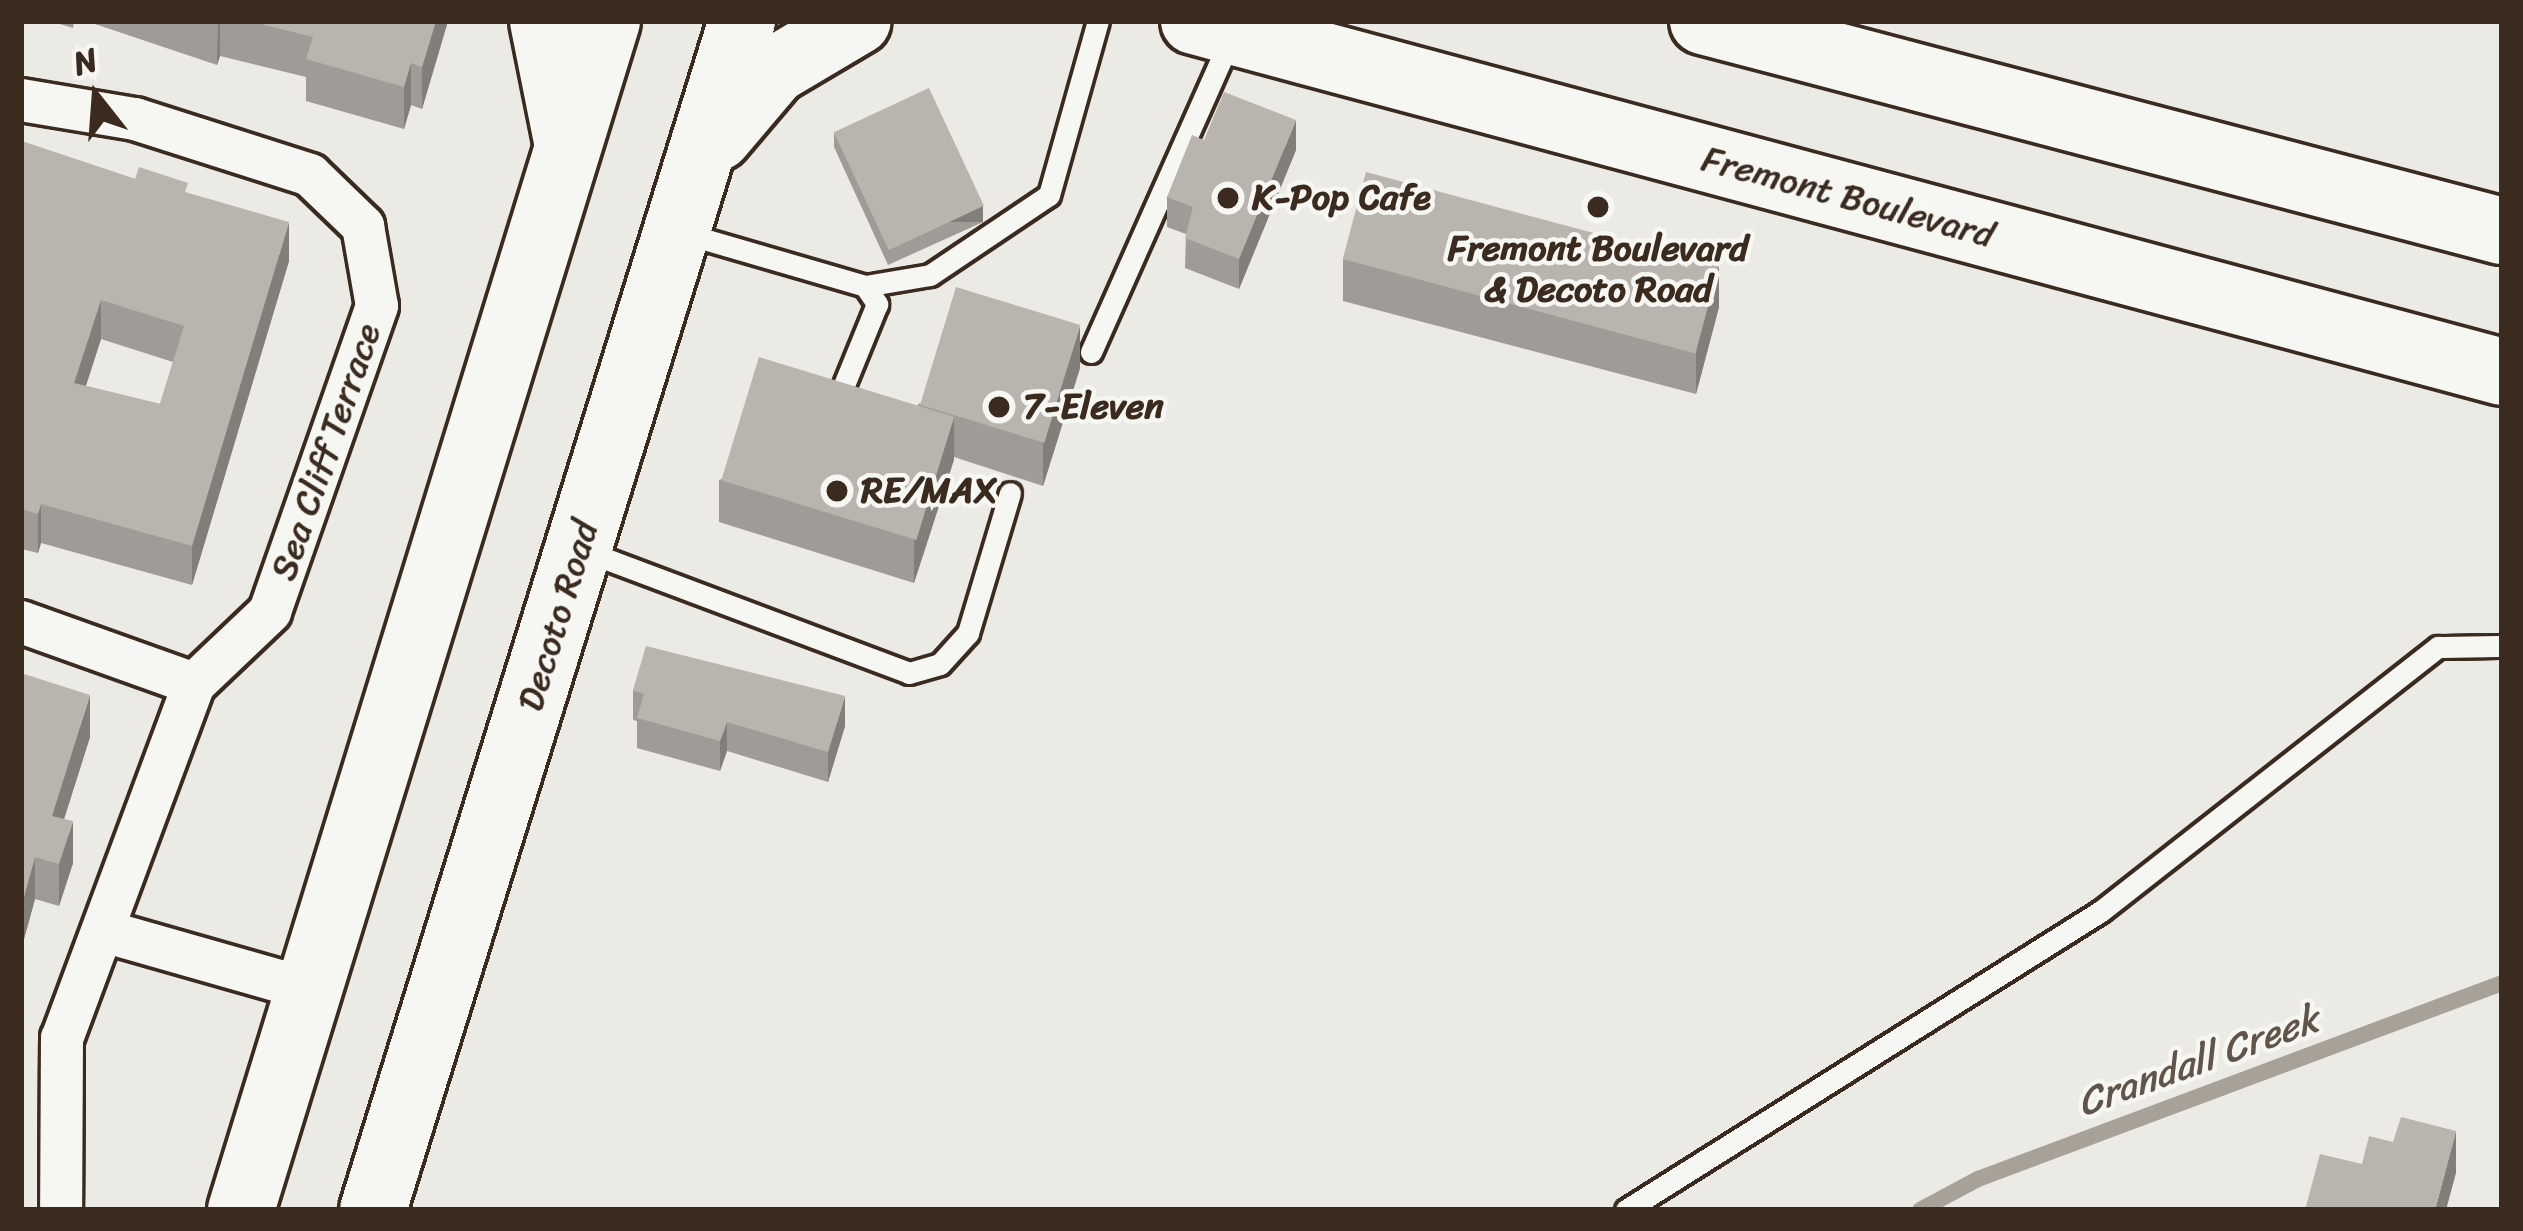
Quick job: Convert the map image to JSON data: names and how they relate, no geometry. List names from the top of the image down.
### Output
{
  "streets": {
    "main road": ["Fremont Boulevard", "Decoto Road"],
    "street": ["Sea Cliff Terrace"]
  },
  "water": ["Crandall Creek"],
  "places": [
    "K-Pop Cafe",
    "Fremont Boulevard & Decoto Road",
    "7-Eleven",
    "RE/MAX"
  ],
  "north": "top"
}
